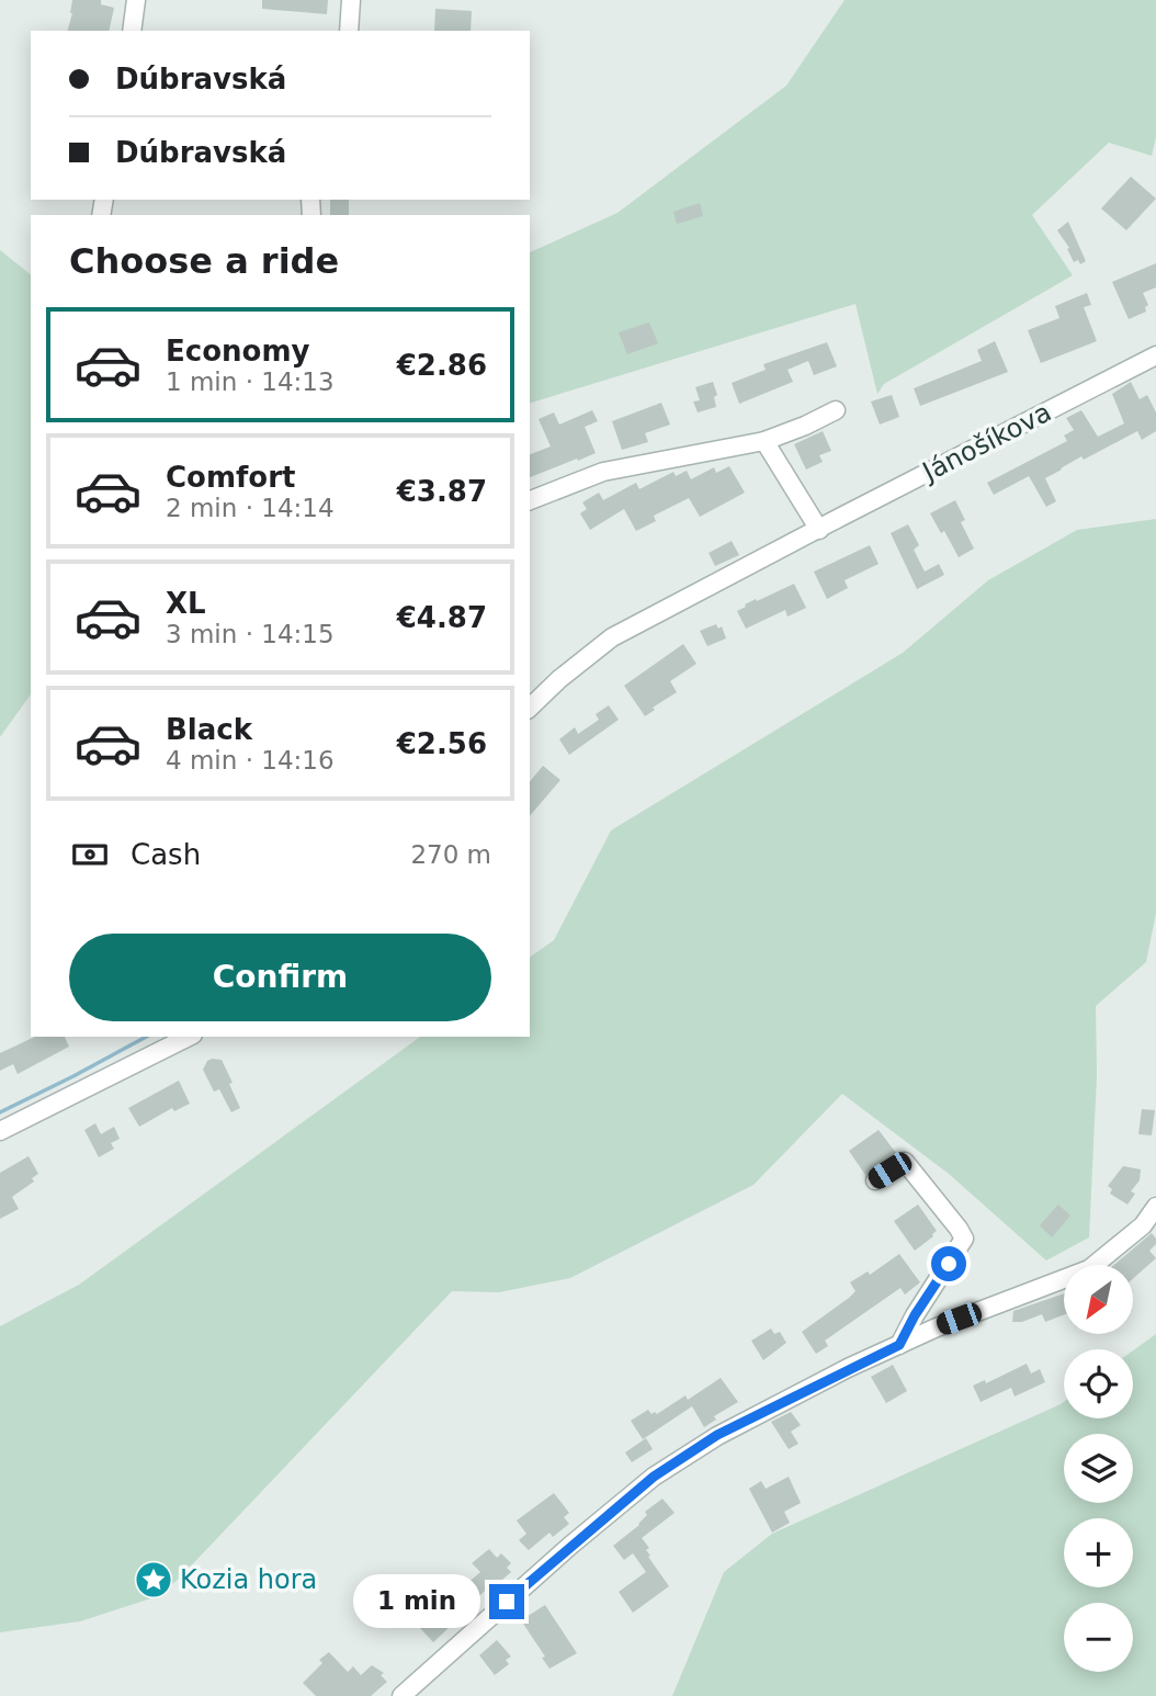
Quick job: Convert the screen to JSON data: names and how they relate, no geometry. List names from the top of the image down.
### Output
{
  "streets": {
    "street": ["Jánošíkova"]
  },
  "places": {
    "place": ["Kozia hora"]
  },
  "north": "bottom left",
  "page": {
    "banner": ["Dúbravská", "Dúbravská"],
    "heading": "Choose a ride",
    "list": [
      {
        "name": "Economy",
        "note": "1 min · 14:13",
        "value": "€2.86"
      },
      {
        "name": "Comfort",
        "note": "2 min · 14:14",
        "value": "€3.87"
      },
      {
        "name": "XL",
        "note": "3 min · 14:15",
        "value": "€4.87"
      },
      {
        "name": "Black",
        "note": "4 min · 14:16",
        "value": "€2.56"
      }
    ],
    "pay": ["Cash", "270 m"],
    "buttons": "Confirm",
    "map_buttons": ["+", "−"],
    "bubble": "1 min"
  }
}
